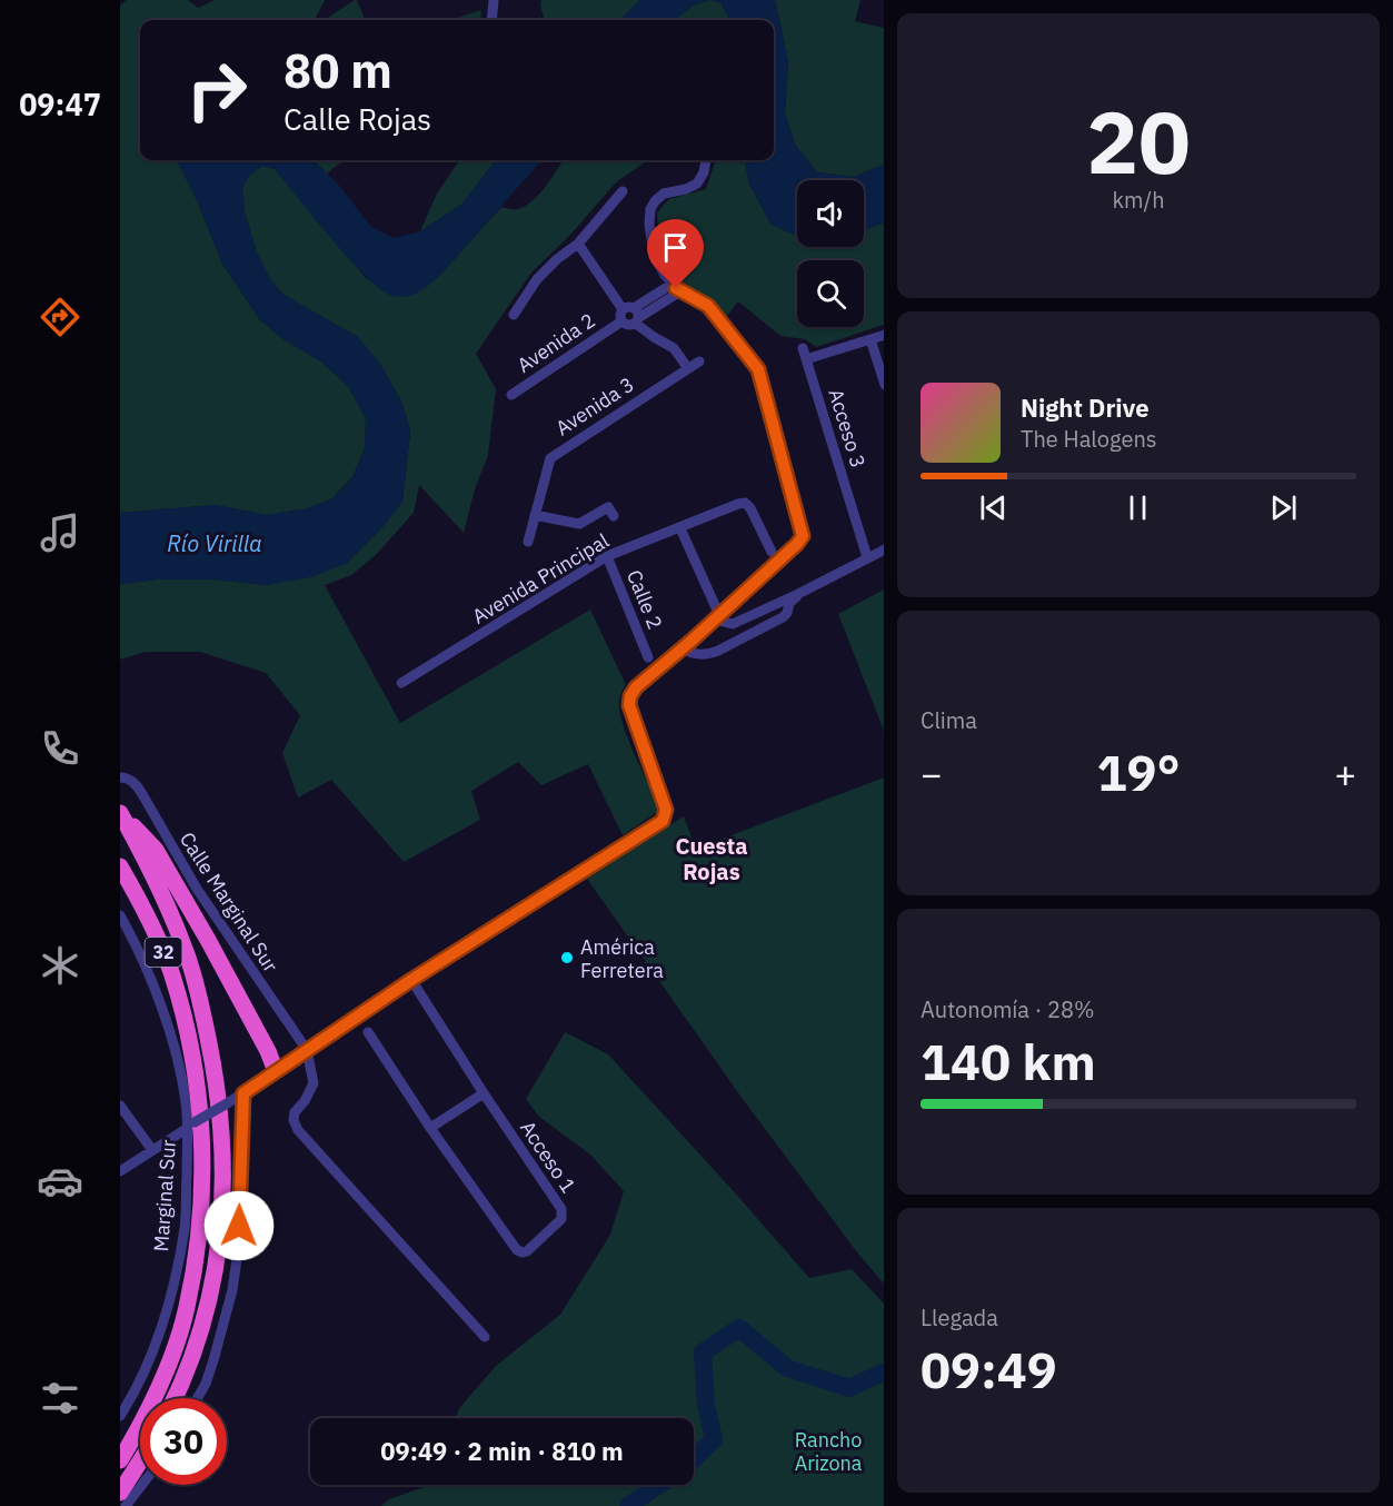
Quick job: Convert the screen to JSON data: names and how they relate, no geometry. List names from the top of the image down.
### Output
{
  "streets": {
    "highway": ["32"],
    "street": [
      "Avenida 2",
      "Avenida 3",
      "Acceso 3",
      "Avenida Principal",
      "Calle 2",
      "Calle Marginal Sur",
      "Acceso 1",
      "Marginal Sur"
    ]
  },
  "crossings": [
    ["Avenida Principal", "Calle 2"]
  ],
  "districts": ["Cuesta Rojas"],
  "water": ["Río Virilla"],
  "parks": ["Rancho Arizona"],
  "places": ["América Ferretera"],
  "page": {
    "tabs": "09:47",
    "tile": [
      ["20", "km/h"],
      "Clima",
      ["Autonomía · 28%", "140 km"],
      ["Llegada", "09:49"]
    ],
    "turn": ["80 m", "Calle Rojas"],
    "song": ["Night Drive", "The Halogens"],
    "heat": ["−", "19°", "+"],
    "limit": "30",
    "trip": "09:49 · 2 min · 810 m"
  }
}
